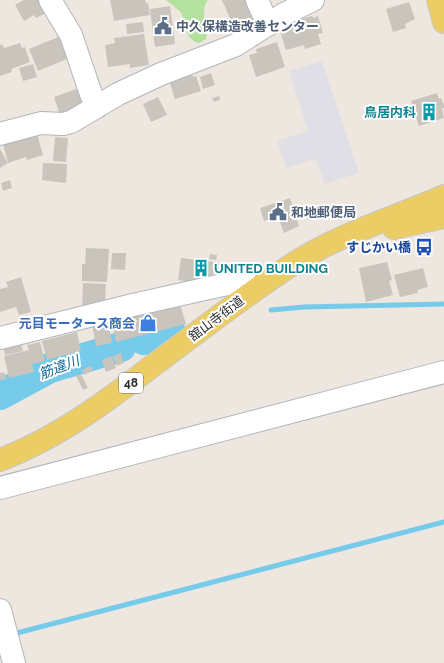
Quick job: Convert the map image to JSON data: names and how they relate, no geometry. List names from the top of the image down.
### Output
{
  "streets": {
    "main road": ["舘山寺街道", "48"]
  },
  "crossings": [
    ["舘山寺街道", "48"]
  ],
  "water": ["筋違川"],
  "places": {
    "public building": ["中久保構造改善センター", "和地郵便局"],
    "building": ["鳥居内科", "UNITED BUILDING"],
    "bus stop": ["すじかい橋"],
    "shop": ["元目モータース商会"]
  }
}
